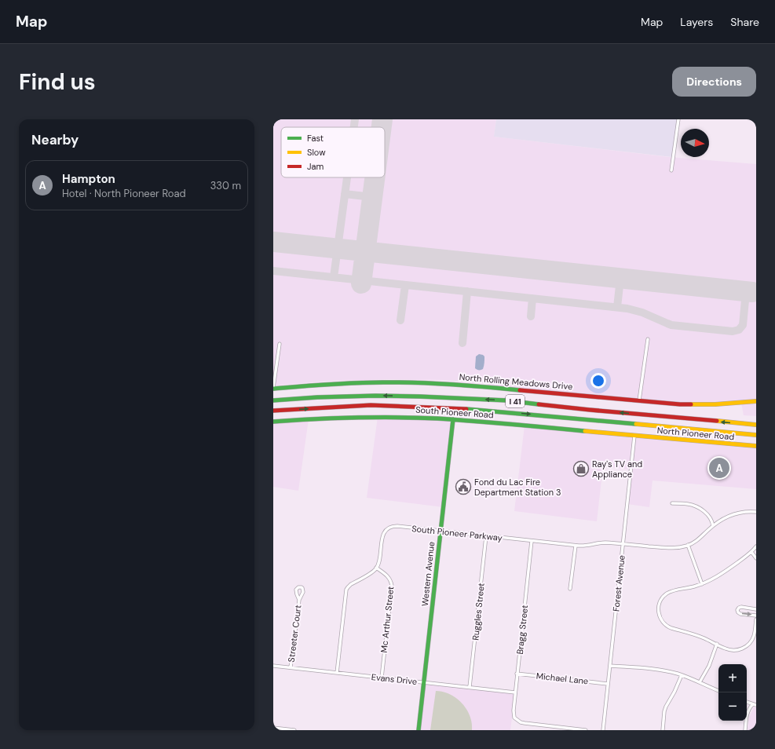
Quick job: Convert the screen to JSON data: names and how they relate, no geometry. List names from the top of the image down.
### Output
{
  "streets": {
    "main road": [
      "North Rolling Meadows Drive",
      "I 41",
      "South Pioneer Road",
      "North Pioneer Road",
      "Western Avenue"
    ],
    "street": [
      "South Pioneer Parkway",
      "Forest Avenue",
      "Ruggles Street",
      "Mc Arthur Street",
      "Bragg Street",
      "Streeter Court",
      "Michael Lane",
      "Evans Drive"
    ]
  },
  "crossings": [
    ["South Pioneer Road", "North Pioneer Road"],
    ["South Pioneer Road", "Western Avenue"],
    ["South Pioneer Road", "Forest Avenue"],
    ["North Pioneer Road", "Forest Avenue"],
    ["South Pioneer Parkway", "Western Avenue"],
    ["South Pioneer Parkway", "Forest Avenue"],
    ["South Pioneer Parkway", "Ruggles Street"],
    ["South Pioneer Parkway", "Mc Arthur Street"],
    ["South Pioneer Parkway", "Bragg Street"],
    ["Western Avenue", "Evans Drive"],
    ["Forest Avenue", "Michael Lane"],
    ["Ruggles Street", "Evans Drive"],
    ["Mc Arthur Street", "Evans Drive"],
    ["Bragg Street", "Michael Lane"],
    ["Bragg Street", "Evans Drive"],
    ["Streeter Court", "Evans Drive"]
  ],
  "places": {
    "shop": ["Ray's TV and Appliance"],
    "public building": ["Fond du Lac Fire Department Station 3"]
  },
  "legend": ["Fast", "Slow", "Jam"],
  "north": "right",
  "page": {
    "header": "Map",
    "nav": ["Map", "Layers", "Share"],
    "buttons": "Directions",
    "title": "Find us",
    "heading": "Nearby",
    "list": [
      {
        "mark": "A",
        "name": "Hampton",
        "note": "Hotel · North Pioneer Road",
        "value": "330 m"
      }
    ],
    "pins": "A",
    "map_buttons": ["+", "−"]
  }
}
